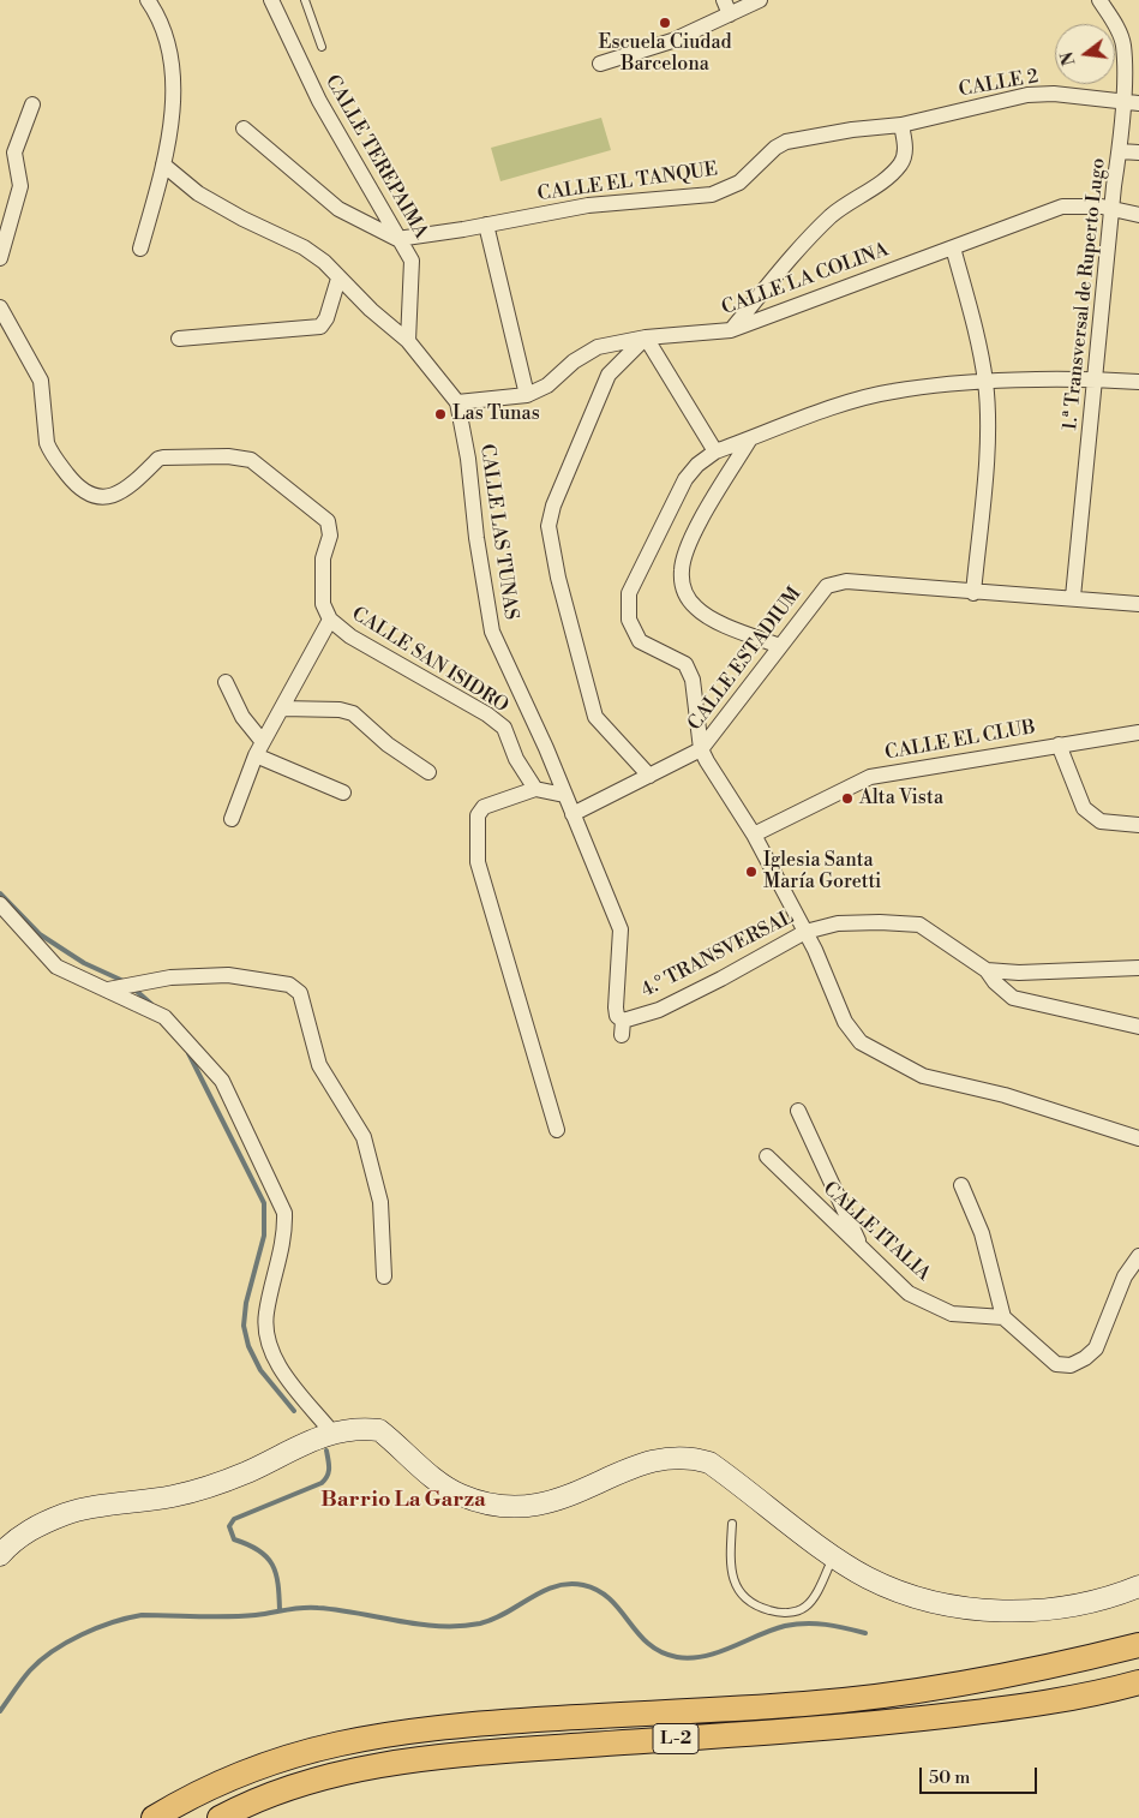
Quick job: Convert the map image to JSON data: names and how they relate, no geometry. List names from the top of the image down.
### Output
{
  "streets": {
    "highway": ["L-2"],
    "street": [
      "CALLE 2",
      "CALLE TEREPAIMA",
      "CALLE EL TANQUE",
      "CALLE LA COLINA",
      "1.ª Transversal de Ruperto Lugo",
      "CALLE LAS TUNAS",
      "CALLE ESTADIUM",
      "CALLE SAN ISIDRO",
      "CALLE EL CLUB",
      "4.° TRANSVERSAL",
      "CALLE ITALIA"
    ]
  },
  "crossings": [
    ["CALLE 2", "CALLE EL TANQUE"],
    ["CALLE 2", "1.ª Transversal de Ruperto Lugo"],
    ["CALLE TEREPAIMA", "CALLE EL TANQUE"],
    ["CALLE TEREPAIMA", "CALLE LAS TUNAS"],
    ["CALLE LA COLINA", "1.ª Transversal de Ruperto Lugo"],
    ["1.ª Transversal de Ruperto Lugo", "CALLE ESTADIUM"],
    ["CALLE LAS TUNAS", "CALLE ESTADIUM"],
    ["CALLE LAS TUNAS", "4.° TRANSVERSAL"]
  ],
  "districts": ["Barrio La Garza"],
  "places": [
    "Escuela Ciudad Barcelona",
    "Las Tunas",
    "Alta Vista",
    "Iglesia Santa María Goretti"
  ],
  "scale_bar": "50 m",
  "north": "left"
}
